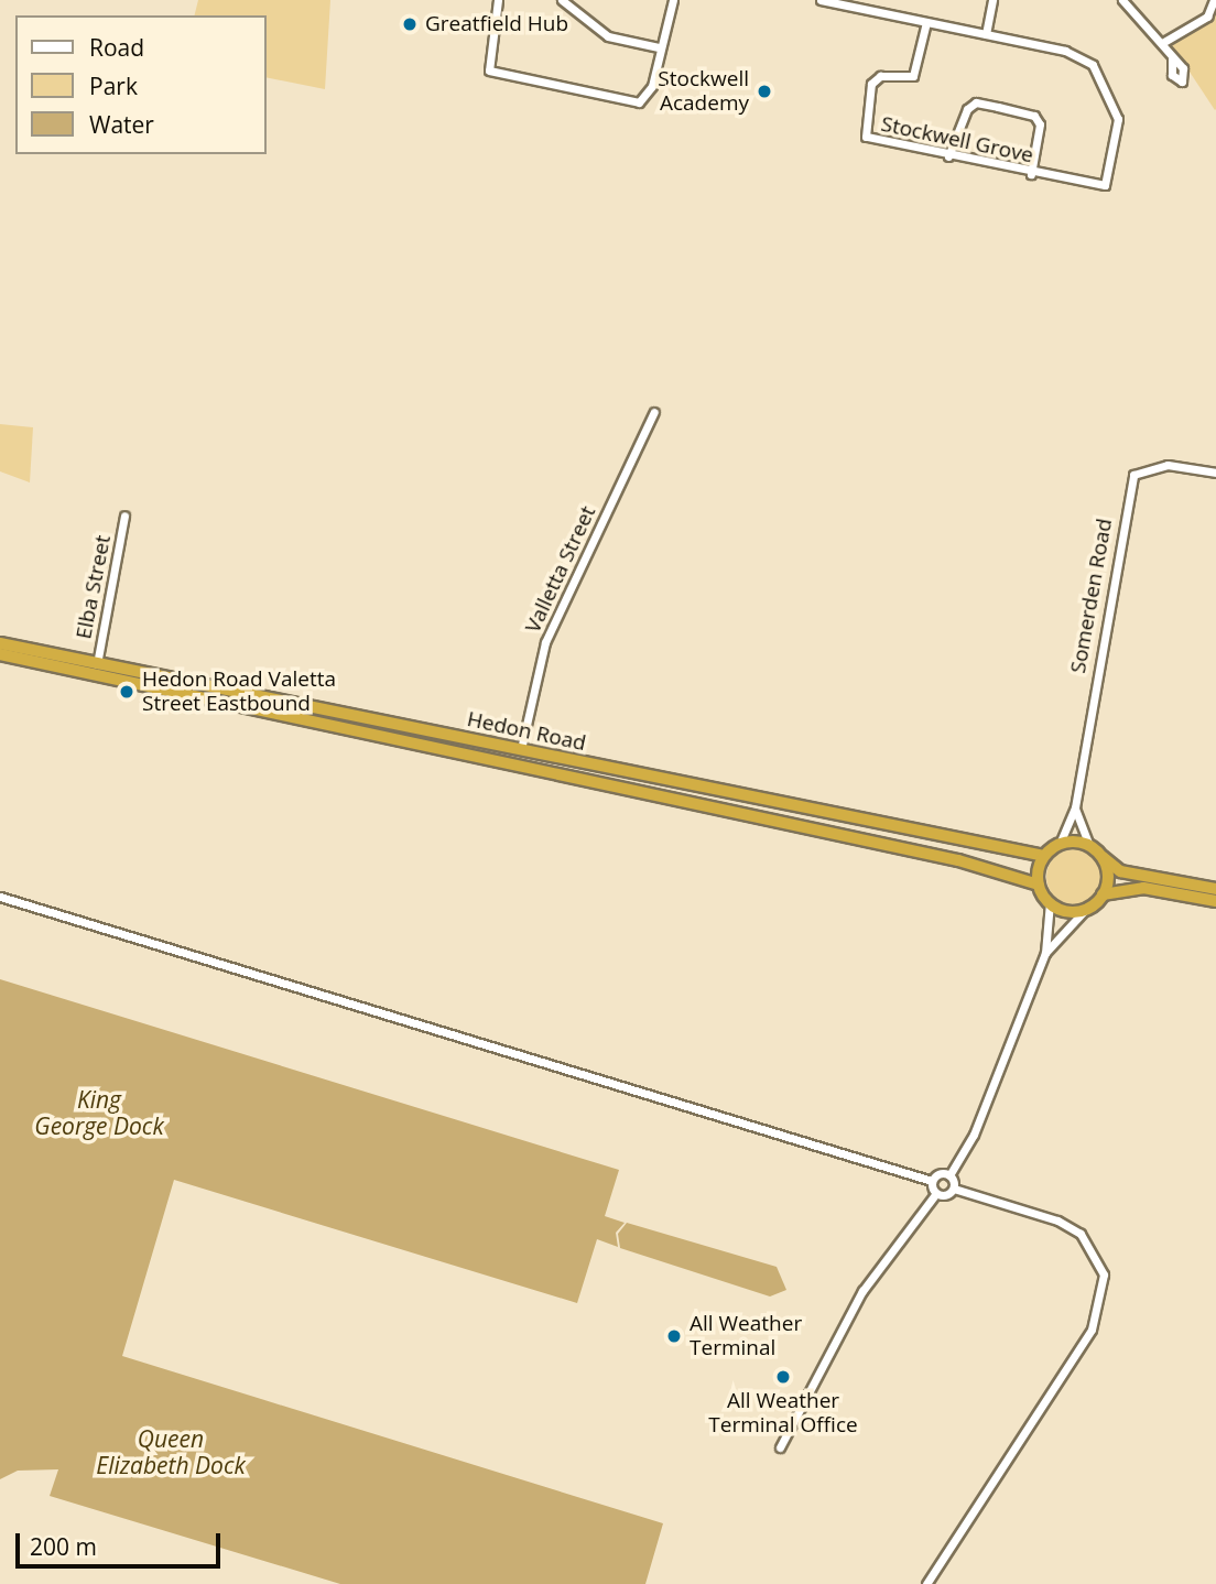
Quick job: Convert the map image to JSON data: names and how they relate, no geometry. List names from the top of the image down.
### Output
{
  "streets": {
    "highway": ["Hedon Road"],
    "street": [
      "Stockwell Grove",
      "Valletta Street",
      "Elba Street",
      "Somerden Road"
    ]
  },
  "crossings": [
    ["Valletta Street", "Hedon Road"],
    ["Elba Street", "Hedon Road"],
    ["Somerden Road", "Hedon Road"]
  ],
  "water": ["King George Dock", "Queen Elizabeth Dock"],
  "places": [
    "Greatfield Hub",
    "Stockwell Academy",
    "Hedon Road Valetta Street Eastbound",
    "All Weather Terminal",
    "All Weather Terminal Office"
  ],
  "legend": ["Road", "Park", "Water"],
  "scale_bar": "200 m"
}
